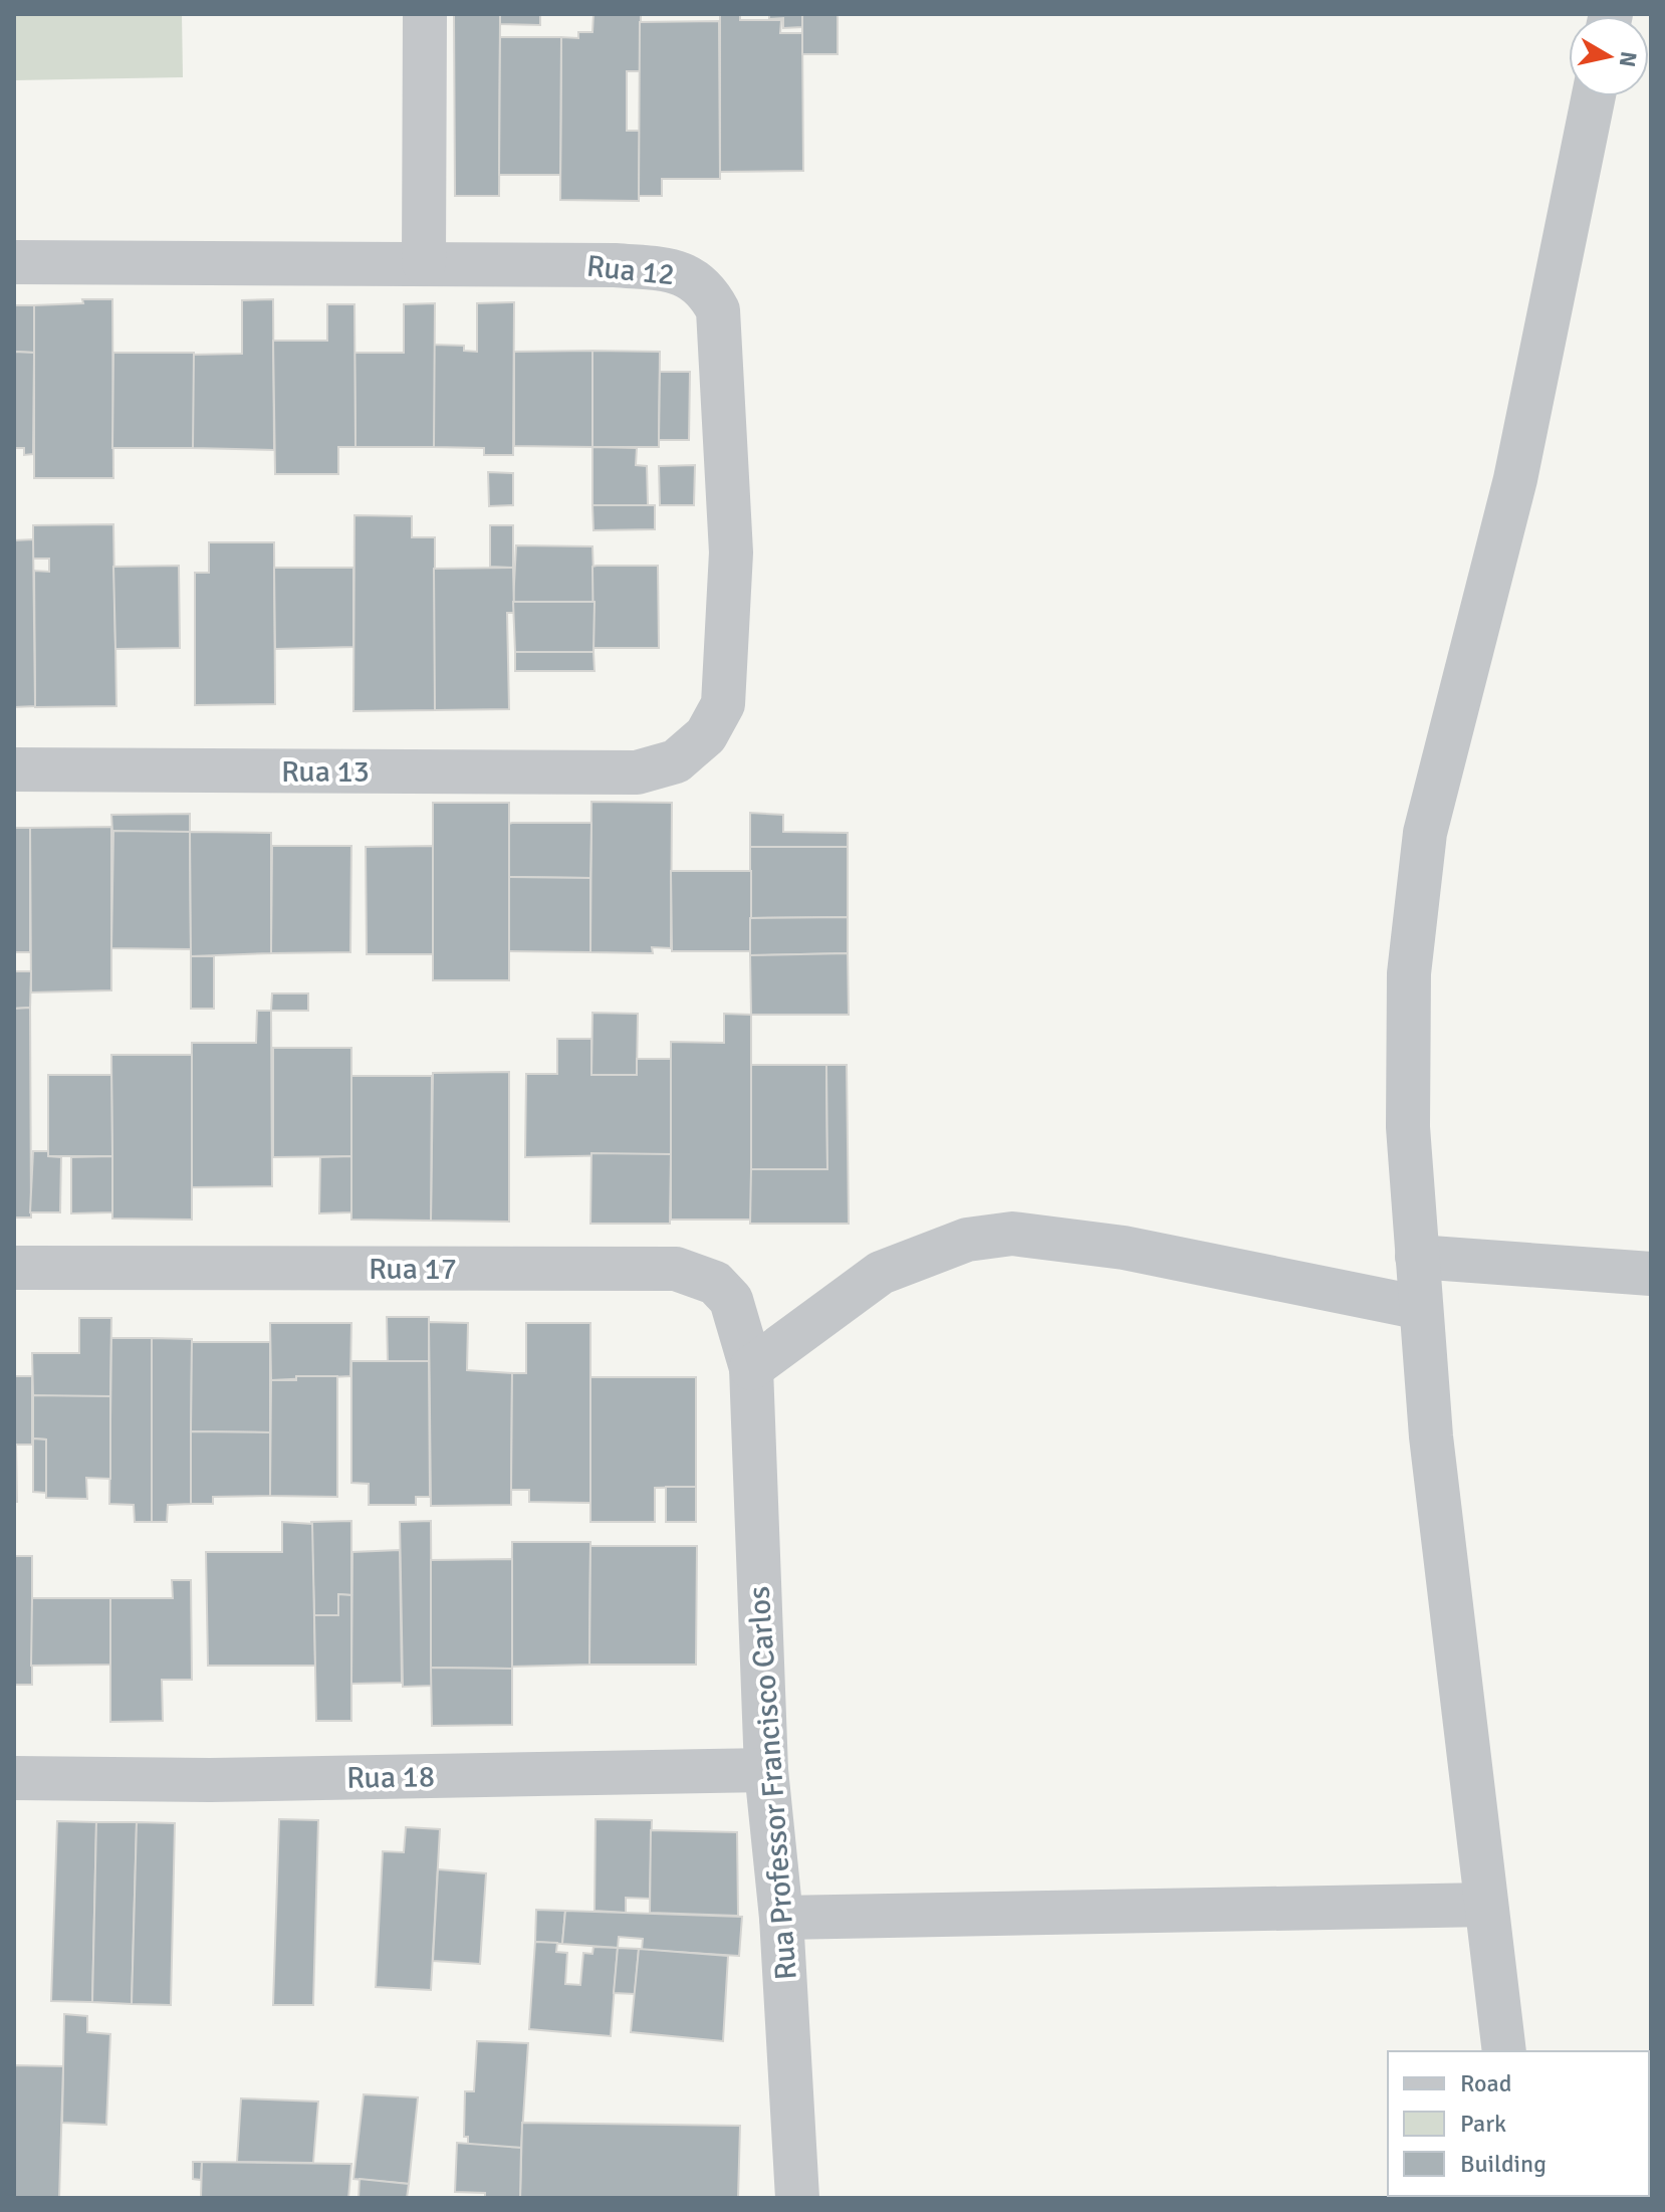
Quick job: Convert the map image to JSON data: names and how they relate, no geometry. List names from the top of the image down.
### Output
{
  "streets": {
    "street": [
      "Rua 12",
      "Rua 13",
      "Rua 17",
      "Rua 18",
      "Rua Professor Francisco Carlos"
    ]
  },
  "crossings": [
    ["Rua 12", "Rua 13"],
    ["Rua 17", "Rua Professor Francisco Carlos"],
    ["Rua 18", "Rua Professor Francisco Carlos"]
  ],
  "legend": ["Road", "Park", "Building"],
  "north": "right"
}
